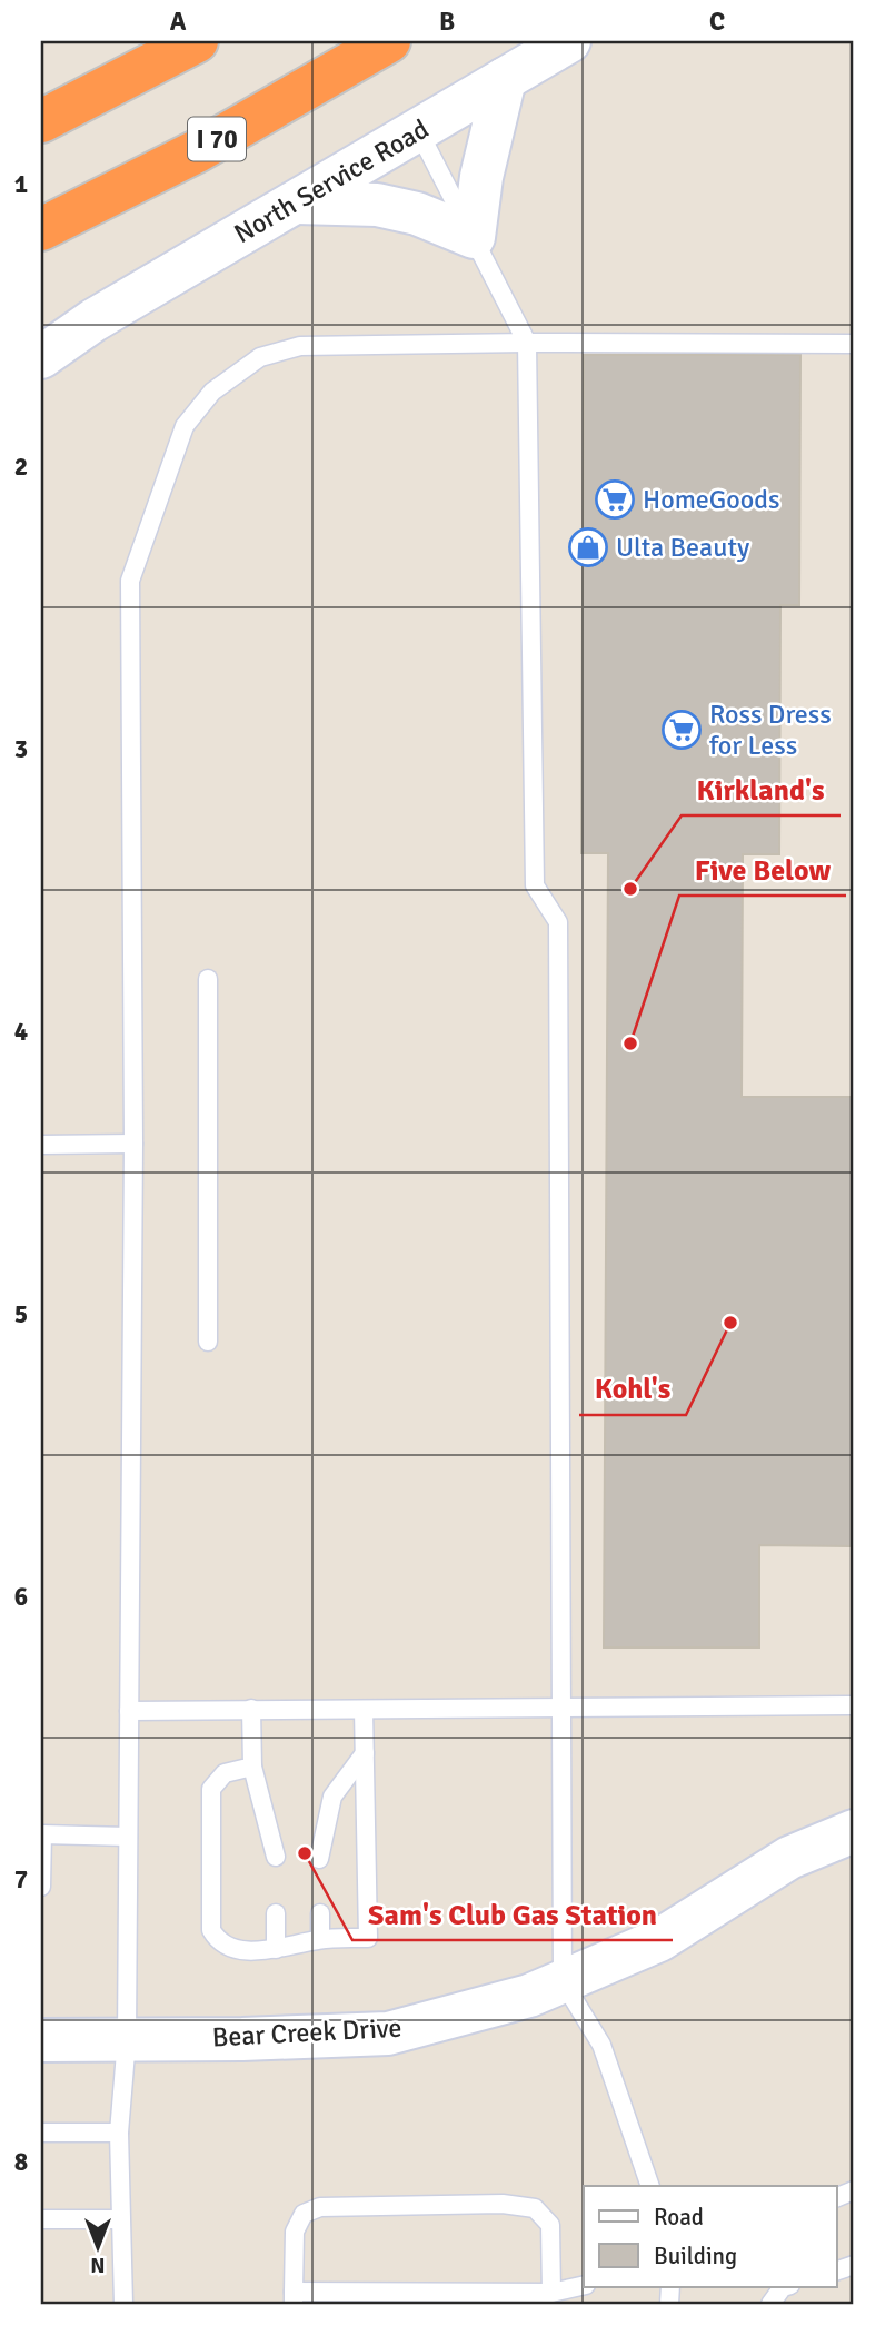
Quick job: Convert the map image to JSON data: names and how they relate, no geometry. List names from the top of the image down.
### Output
{
  "streets": {
    "highway": ["I 70"],
    "street": ["North Service Road", "Bear Creek Drive"]
  },
  "places": {
    "supermarket": ["HomeGoods", "Ross Dress for Less"],
    "shop": ["Ulta Beauty"],
    "other": [
      "Kirkland's",
      "Five Below",
      "Kohl's",
      "Sam's Club Gas Station"
    ]
  },
  "legend": ["Road", "Building"],
  "north": "bottom",
  "grid": {
    "columns": ["A", "B", "C"],
    "rows": [
      "1",
      "2",
      "3",
      "4",
      "5",
      "6",
      "7",
      "8"
    ]
  }
}
